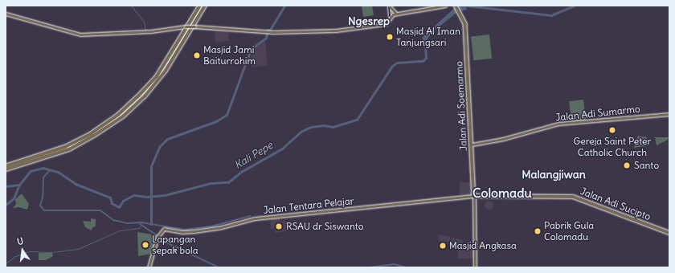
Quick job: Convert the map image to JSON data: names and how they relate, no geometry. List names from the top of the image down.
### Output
{
  "streets": {
    "highway": ["Jalan Adi Soemarmo", "Jalan Adi Sucipto"],
    "main road": ["Jalan Adi Sumarmo", "Jalan Tentara Pelajar"]
  },
  "crossings": [
    ["Jalan Adi Soemarmo", "Jalan Adi Sumarmo"],
    ["Jalan Adi Soemarmo", "Jalan Adi Sucipto"],
    ["Jalan Adi Sucipto", "Jalan Tentara Pelajar"]
  ],
  "districts": ["Ngesrep", "Malangjiwan", "Colomadu"],
  "water": ["Kali Pepe"],
  "places": [
    "Masjid Al Iman Tanjungsari",
    "Masjid Jami Baiturrohim",
    "Gereja Saint Peter Catholic Church",
    "Santo",
    "RSAU dr Siswanto",
    "Pabrik Gula Colomadu",
    "Lapangan sepak bola",
    "Masjid Angkasa"
  ],
  "north": "top"
}
